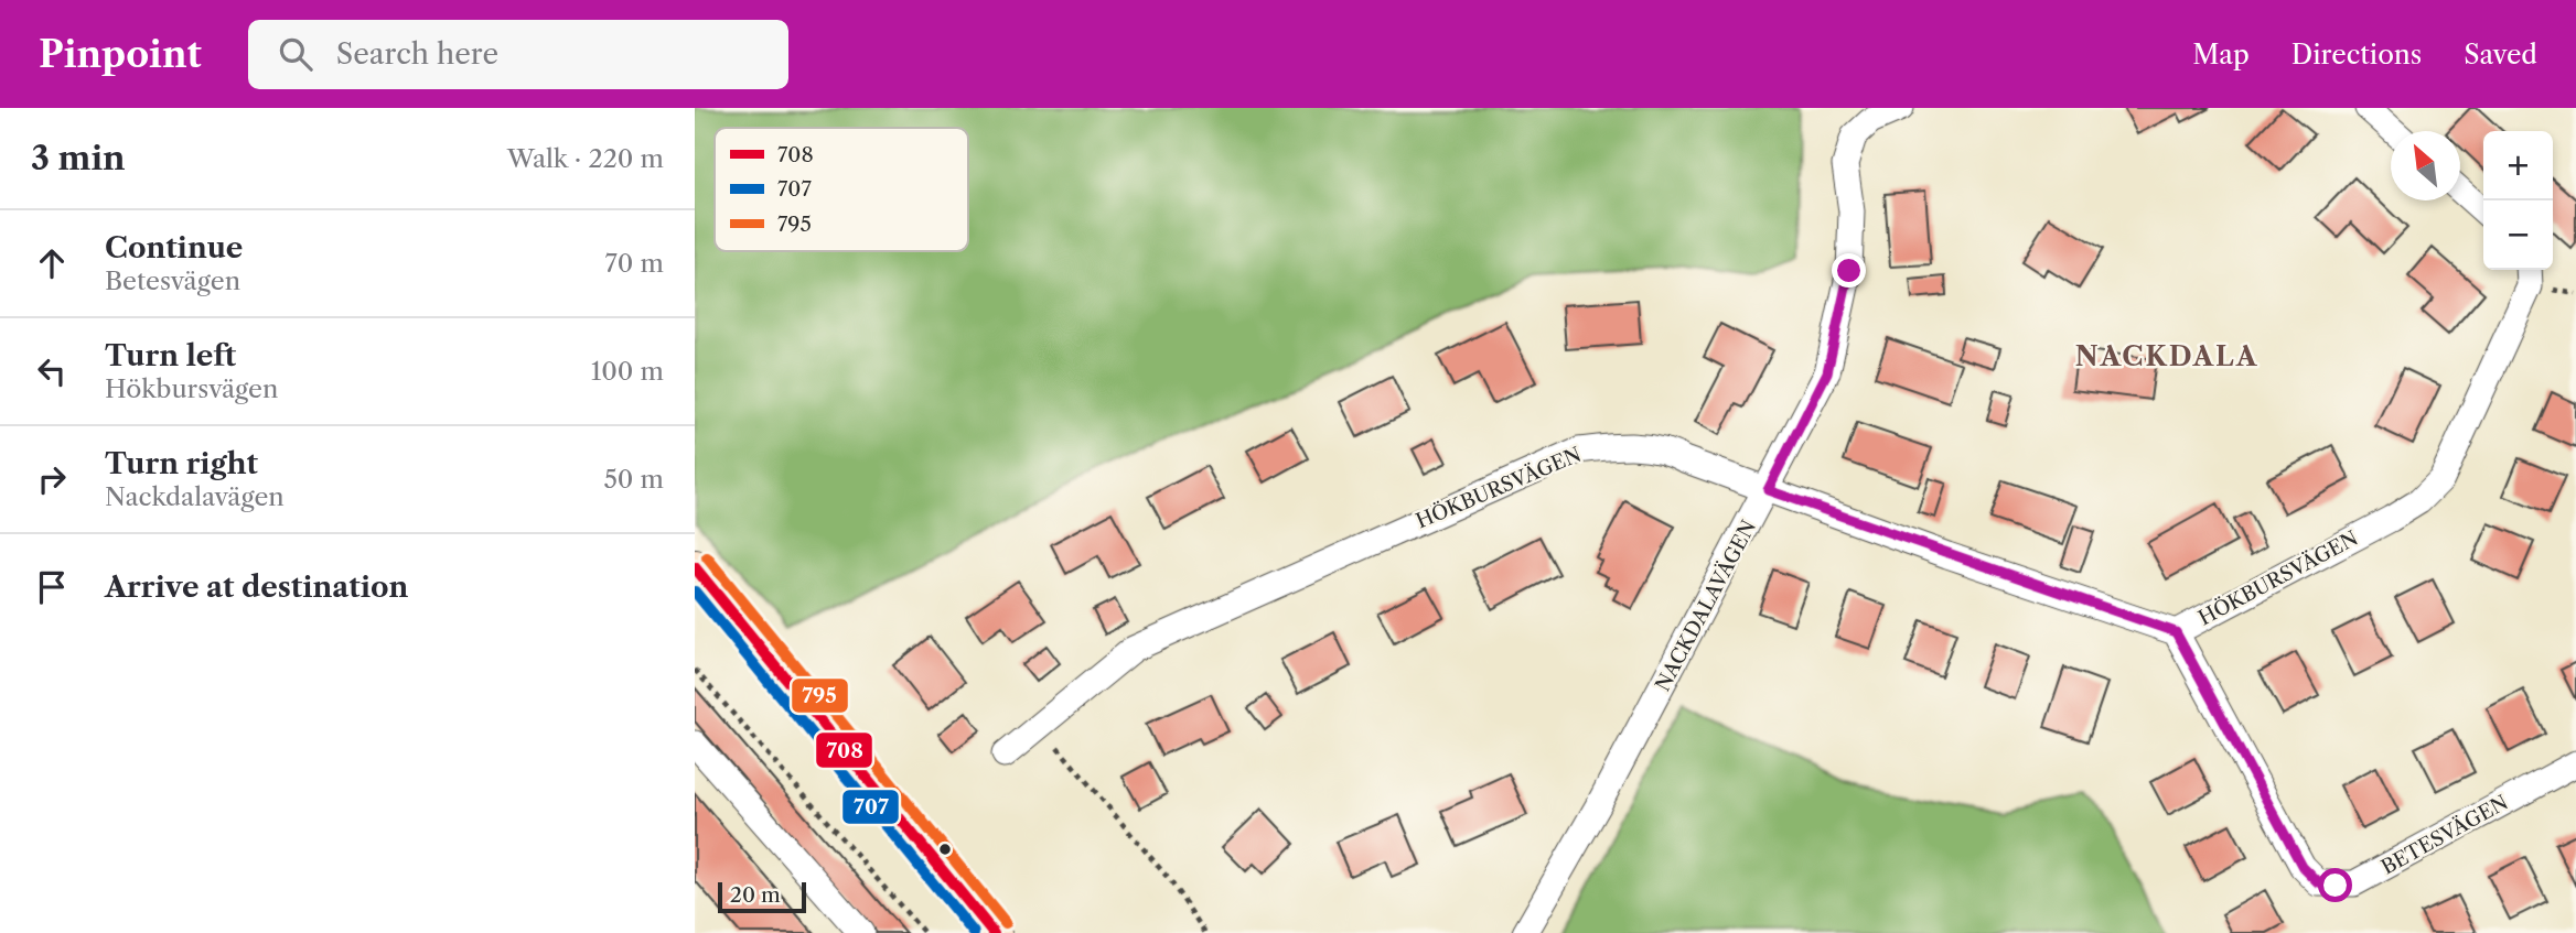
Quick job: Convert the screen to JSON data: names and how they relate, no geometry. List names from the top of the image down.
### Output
{
  "streets": {
    "street": ["HÖKBURSVÄGEN", "NACKDALAVÄGEN", "BETESVÄGEN"]
  },
  "crossings": [
    ["HÖKBURSVÄGEN", "NACKDALAVÄGEN"],
    ["HÖKBURSVÄGEN", "BETESVÄGEN"]
  ],
  "districts": ["NACKDALA"],
  "lines": ["transit line 795", "transit line 708", "transit line 707"],
  "legend": ["708", "707", "795"],
  "scale_bar": "20 m",
  "north": "top left",
  "page": {
    "header": "Pinpoint",
    "search": "Search here",
    "nav": ["Map", "Directions", "Saved"],
    "heading": ["3 min", "Walk · 220 m"],
    "map_buttons": ["+", "−"],
    "list": [
      ["Continue", "Betesvägen", "70 m"],
      ["Turn left", "Hökbursvägen", "100 m"],
      ["Turn right", "Nackdalavägen", "50 m"],
      "Arrive at destination"
    ],
    "scale": "20 m"
  }
}
